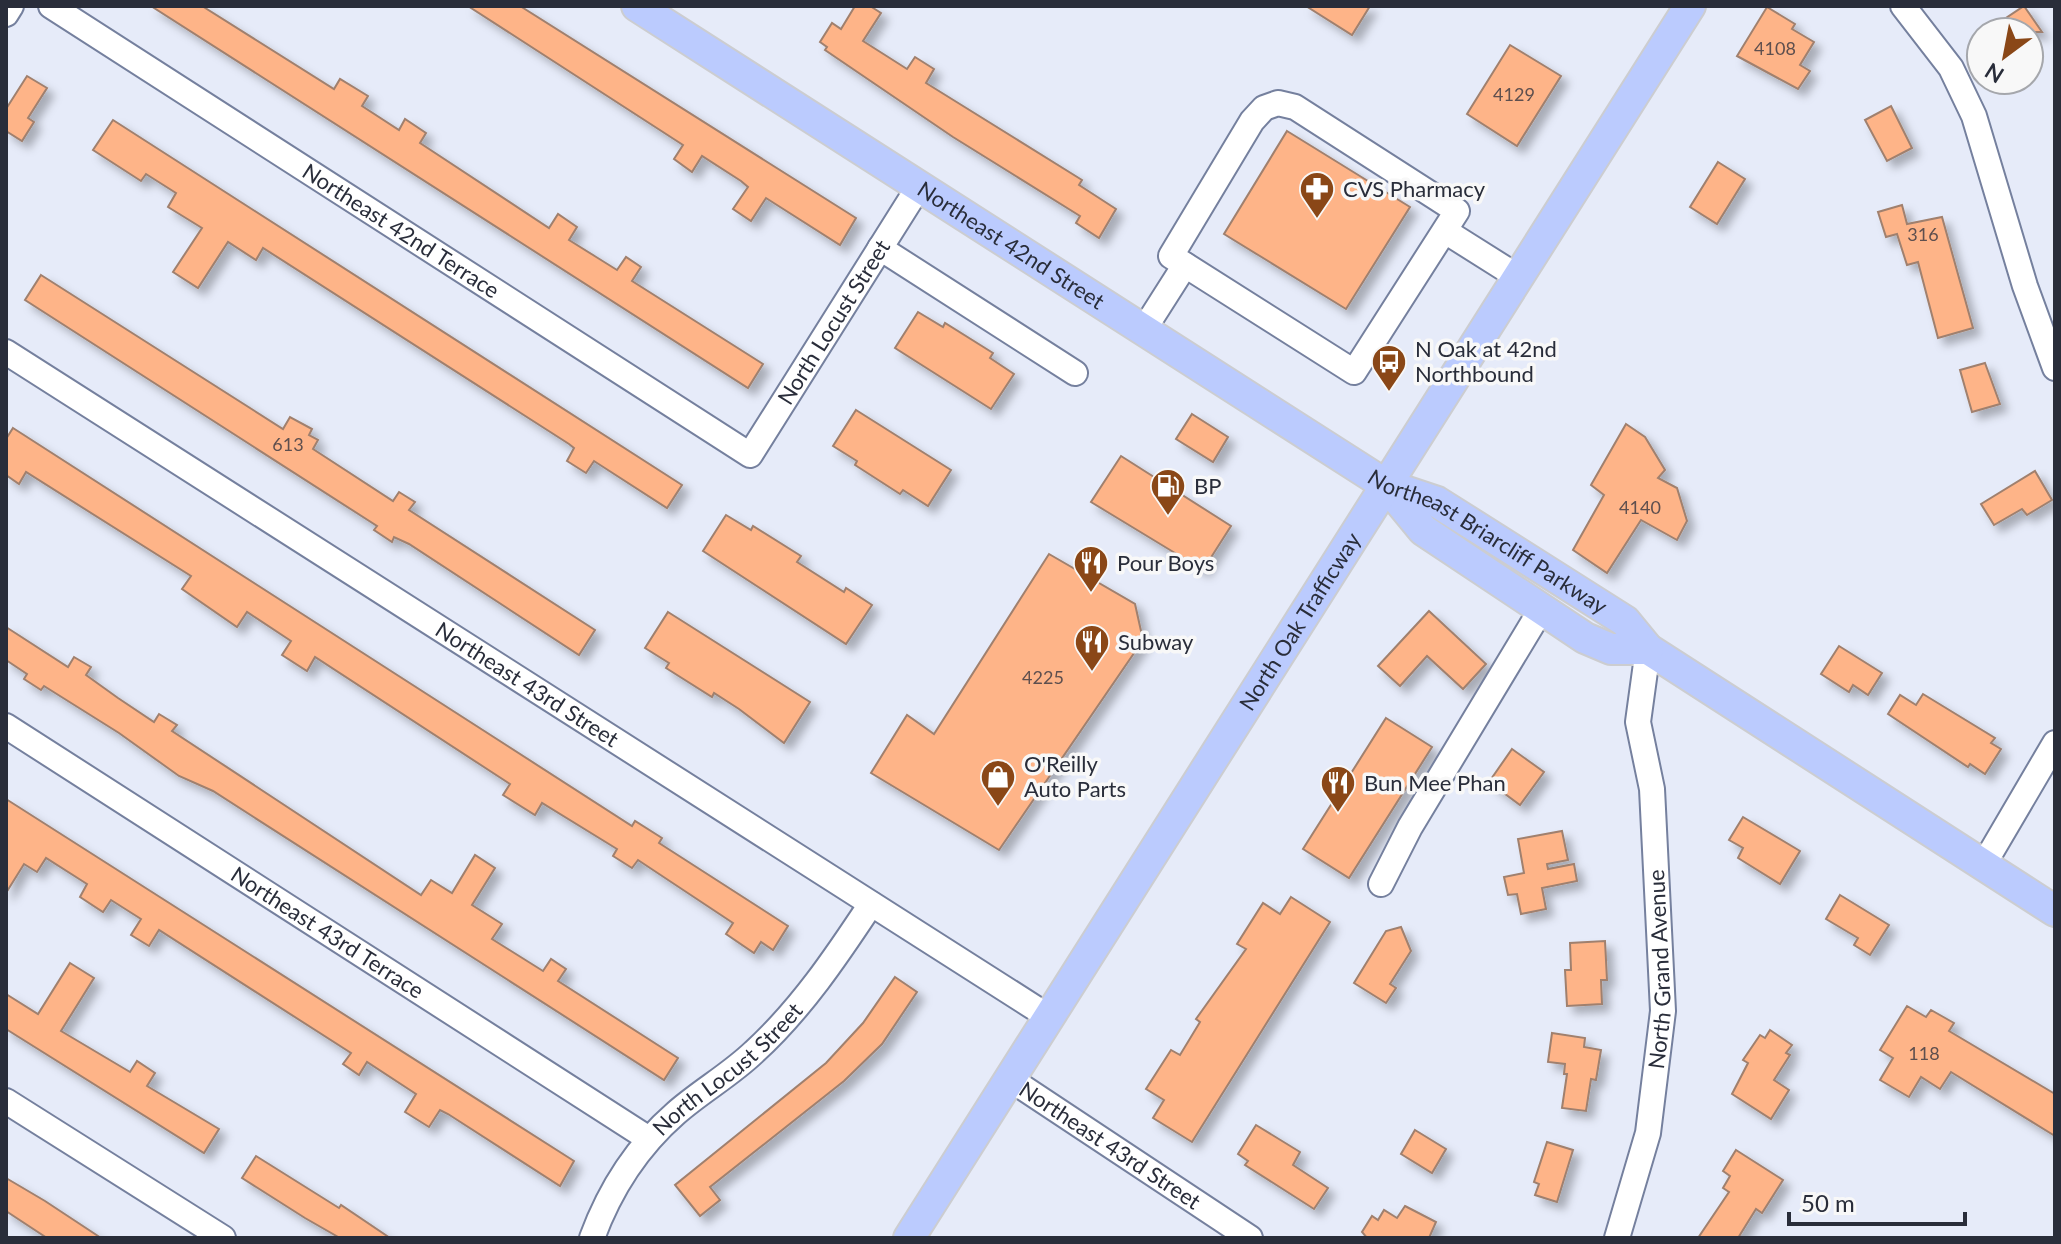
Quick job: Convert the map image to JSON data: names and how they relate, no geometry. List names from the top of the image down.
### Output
{
  "streets": {
    "main road": ["Northeast 42nd Street", "Northeast Briarcliff Parkway", "North Oak Trafficway"],
    "street": [
      "Northeast 42nd Terrace",
      "North Locust Street",
      "Northeast 43rd Street",
      "Northeast 43rd Terrace",
      "North Grand Avenue"
    ]
  },
  "crossings": [
    ["Northeast 42nd Terrace", "North Locust Street"],
    ["Northeast 42nd Street", "North Locust Street"],
    ["Northeast 42nd Street", "Northeast Briarcliff Parkway"],
    ["Northeast 42nd Street", "North Oak Trafficway"],
    ["North Locust Street", "Northeast 43rd Street"],
    ["North Locust Street", "Northeast 43rd Terrace"],
    ["Northeast Briarcliff Parkway", "North Oak Trafficway"],
    ["Northeast Briarcliff Parkway", "North Grand Avenue"],
    ["North Oak Trafficway", "Northeast 43rd Street"]
  ],
  "places": {
    "pharmacy": ["CVS Pharmacy"],
    "bus stop": ["N Oak at 42nd Northbound"],
    "fuel station": ["BP"],
    "restaurant": ["Pour Boys", "Subway", "Bun Mee Phan"],
    "shop": ["O'Reilly Auto Parts"]
  },
  "house_numbers": [
    "4108",
    "4129",
    "316",
    "613",
    "4140",
    "4225",
    "118"
  ],
  "scale_bar": "50 m",
  "north": "bottom left"
}
